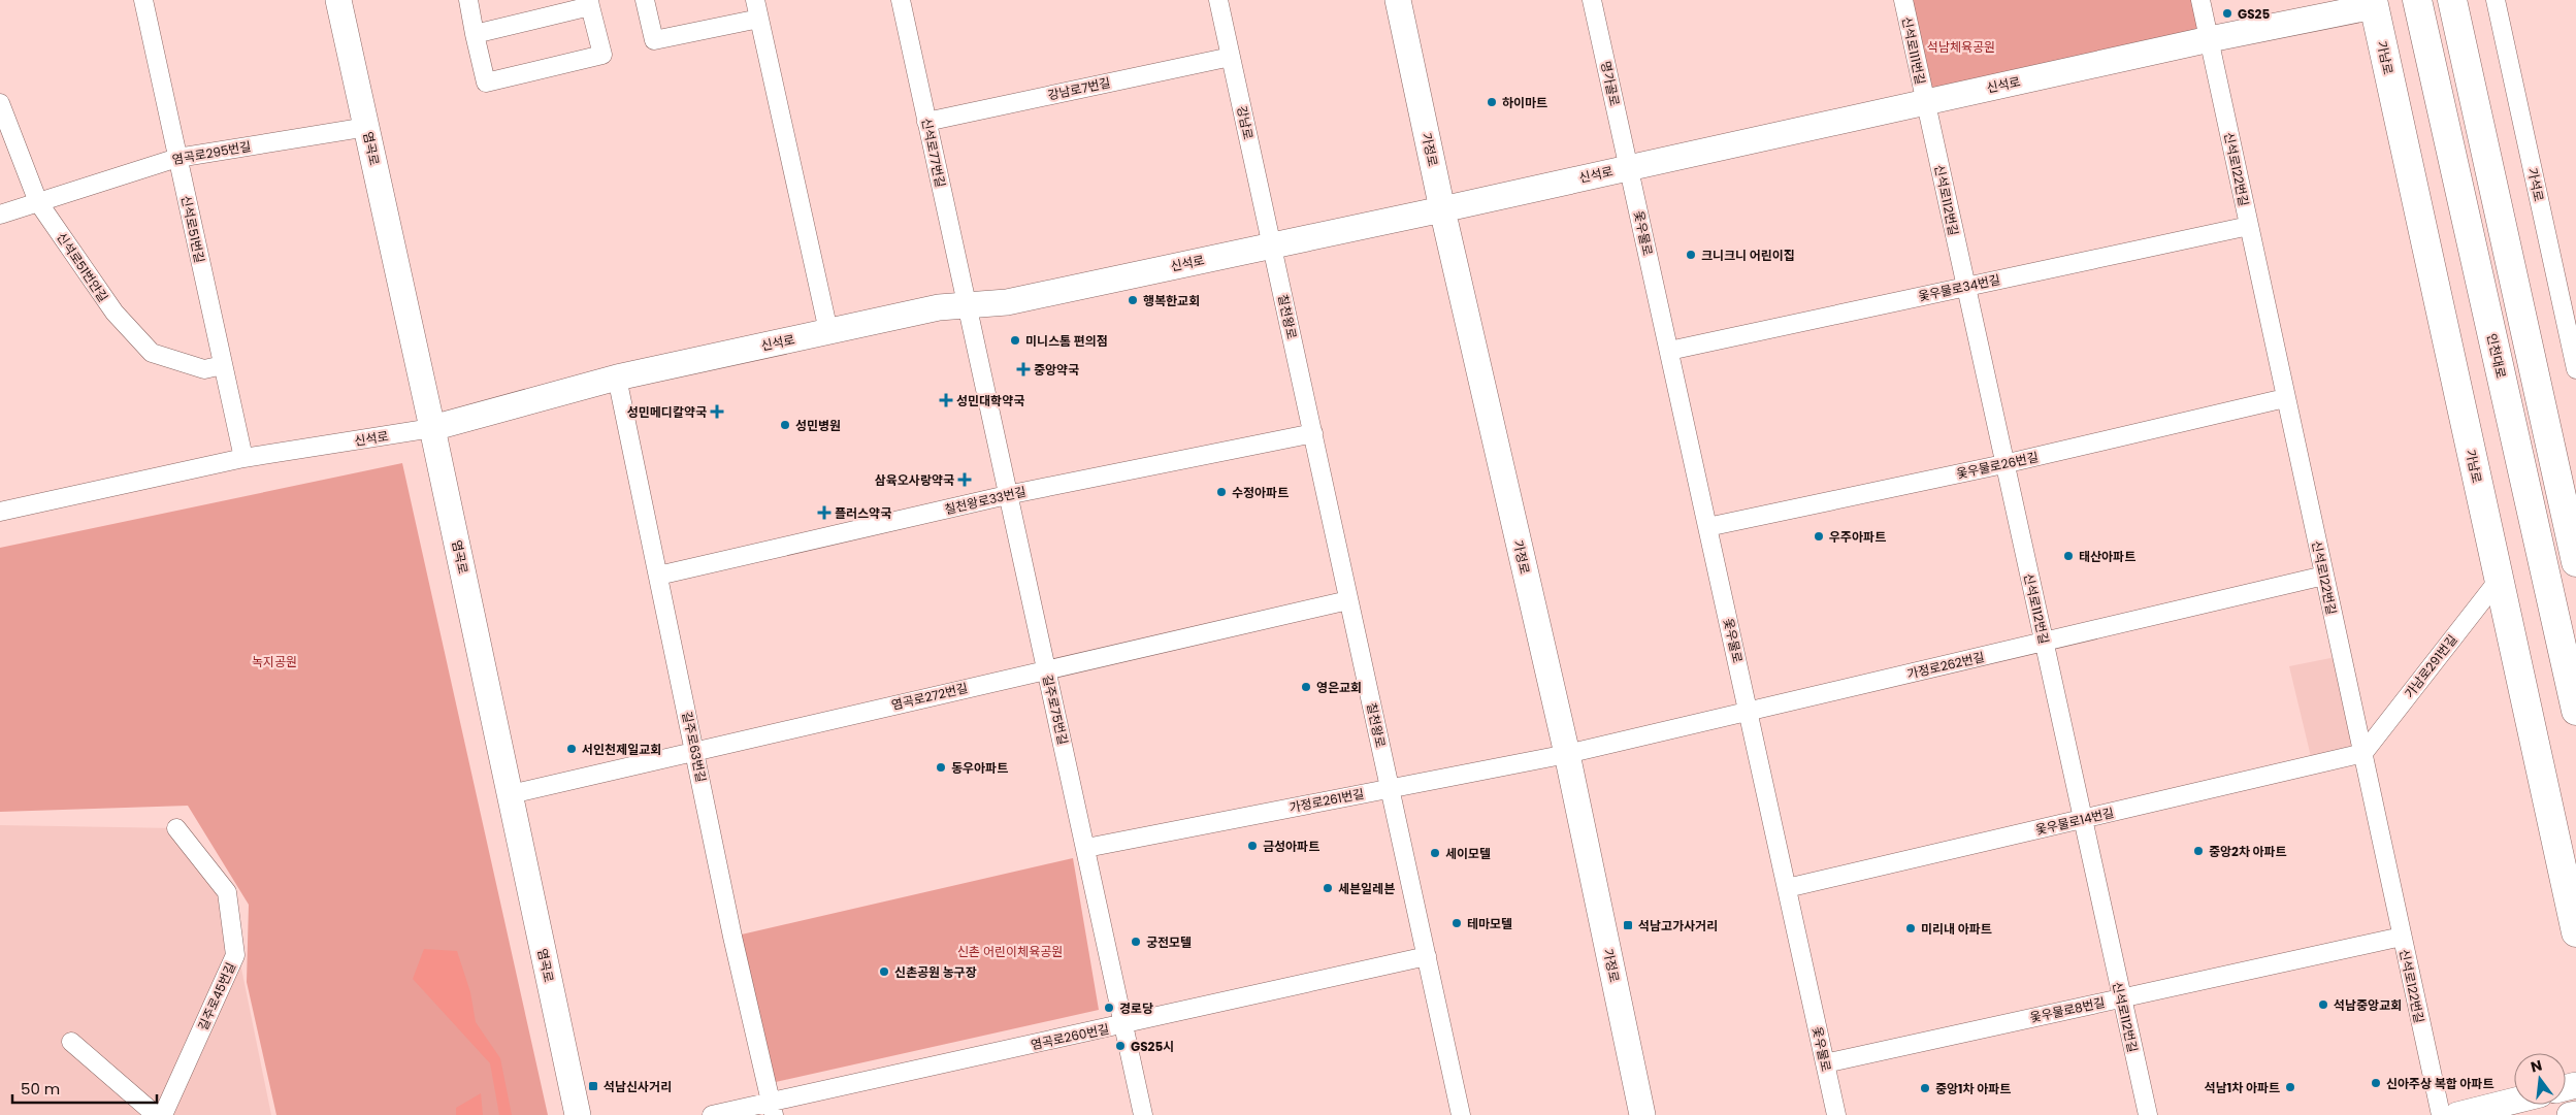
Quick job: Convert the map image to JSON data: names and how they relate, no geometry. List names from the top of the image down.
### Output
{
  "streets": {
    "main road": ["가남로", "인천대로"],
    "street": [
      "신석로111번길",
      "명가골로",
      "신석로",
      "강남로7번길",
      "강남로",
      "염곡로",
      "가정로",
      "염곡로295번길",
      "신석로77번길",
      "신석로122번길",
      "가석로",
      "신석로112번길",
      "신석로51번길",
      "옻우물로",
      "신석로51번안길",
      "옻우물로34번길",
      "칠천왕로",
      "옻우물로26번길",
      "칠천왕로33번길",
      "가정로262번길",
      "가남로291번길",
      "염곡로272번길",
      "길주로75번길",
      "길주로63번길",
      "가정로261번길",
      "옻우물로14번길",
      "길주로45번길",
      "옻우물로8번길",
      "염곡로260번길"
    ]
  },
  "crossings": [
    ["신석로111번길", "신석로"],
    ["신석로111번길", "신석로112번길"],
    ["가남로", "신석로"],
    ["가남로", "가남로291번길"],
    ["명가골로", "신석로"],
    ["명가골로", "옻우물로"],
    ["신석로", "강남로"],
    ["신석로", "염곡로"],
    ["신석로", "가정로"],
    ["신석로", "신석로77번길"],
    ["신석로", "신석로122번길"],
    ["신석로", "신석로112번길"],
    ["신석로", "신석로51번길"],
    ["신석로", "옻우물로"],
    ["신석로", "칠천왕로"],
    ["신석로", "길주로75번길"],
    ["신석로", "길주로63번길"],
    ["강남로7번길", "강남로"],
    ["강남로7번길", "신석로77번길"],
    ["강남로", "칠천왕로"],
    ["염곡로", "염곡로295번길"],
    ["염곡로", "염곡로272번길"],
    ["가정로", "가정로262번길"],
    ["가정로", "가정로261번길"],
    ["염곡로295번길", "신석로51번길"],
    ["염곡로295번길", "신석로51번안길"],
    ["신석로77번길", "길주로75번길"],
    ["신석로122번길", "옻우물로34번길"],
    ["신석로122번길", "옻우물로26번길"],
    ["신석로122번길", "가정로262번길"],
    ["신석로122번길", "가남로291번길"],
    ["신석로122번길", "옻우물로14번길"],
    ["신석로122번길", "옻우물로8번길"],
    ["신석로112번길", "옻우물로34번길"],
    ["신석로112번길", "옻우물로26번길"],
    ["신석로112번길", "가정로262번길"],
    ["신석로112번길", "옻우물로14번길"],
    ["신석로112번길", "옻우물로8번길"],
    ["신석로51번길", "신석로51번안길"],
    ["옻우물로", "옻우물로34번길"],
    ["옻우물로", "옻우물로26번길"],
    ["옻우물로", "가정로262번길"],
    ["옻우물로", "옻우물로14번길"],
    ["옻우물로", "옻우물로8번길"],
    ["칠천왕로", "칠천왕로33번길"],
    ["칠천왕로", "염곡로272번길"],
    ["칠천왕로", "가정로261번길"],
    ["칠천왕로", "염곡로260번길"],
    ["칠천왕로33번길", "길주로75번길"],
    ["칠천왕로33번길", "길주로63번길"],
    ["가정로262번길", "가정로261번길"],
    ["가남로291번길", "옻우물로14번길"],
    ["염곡로272번길", "길주로75번길"],
    ["염곡로272번길", "길주로63번길"],
    ["길주로75번길", "가정로261번길"],
    ["길주로75번길", "염곡로260번길"],
    ["길주로63번길", "염곡로260번길"]
  ],
  "parks": ["석남체육공원", "녹지공원", "신촌 어린이체육공원"],
  "places": {
    "other": [
      "GS25",
      "하이마트",
      "크니크니 어린이집",
      "행복한교회",
      "미니스톰 편의점",
      "성민병원",
      "수정아파트",
      "우주아파트",
      "태산아파트",
      "영은교회",
      "서인천제일교회",
      "동우아파트",
      "금성아파트",
      "중앙2차 아파트",
      "세이모텔",
      "세븐일레븐",
      "테마모텔",
      "미리내 아파트",
      "궁전모텔",
      "신촌공원 농구장",
      "석남중앙교회",
      "경로당",
      "GS25시",
      "신아주상 복합 아파트",
      "석남1차 아파트",
      "중앙1차 아파트"
    ],
    "health": [
      "중앙약국",
      "성민대학약국",
      "성민메디칼약국",
      "삼육오사랑약국",
      "플러스약국"
    ],
    "transit": ["석남고가사거리", "석남신사거리"]
  },
  "scale_bar": "50 m",
  "north": "top"
}
